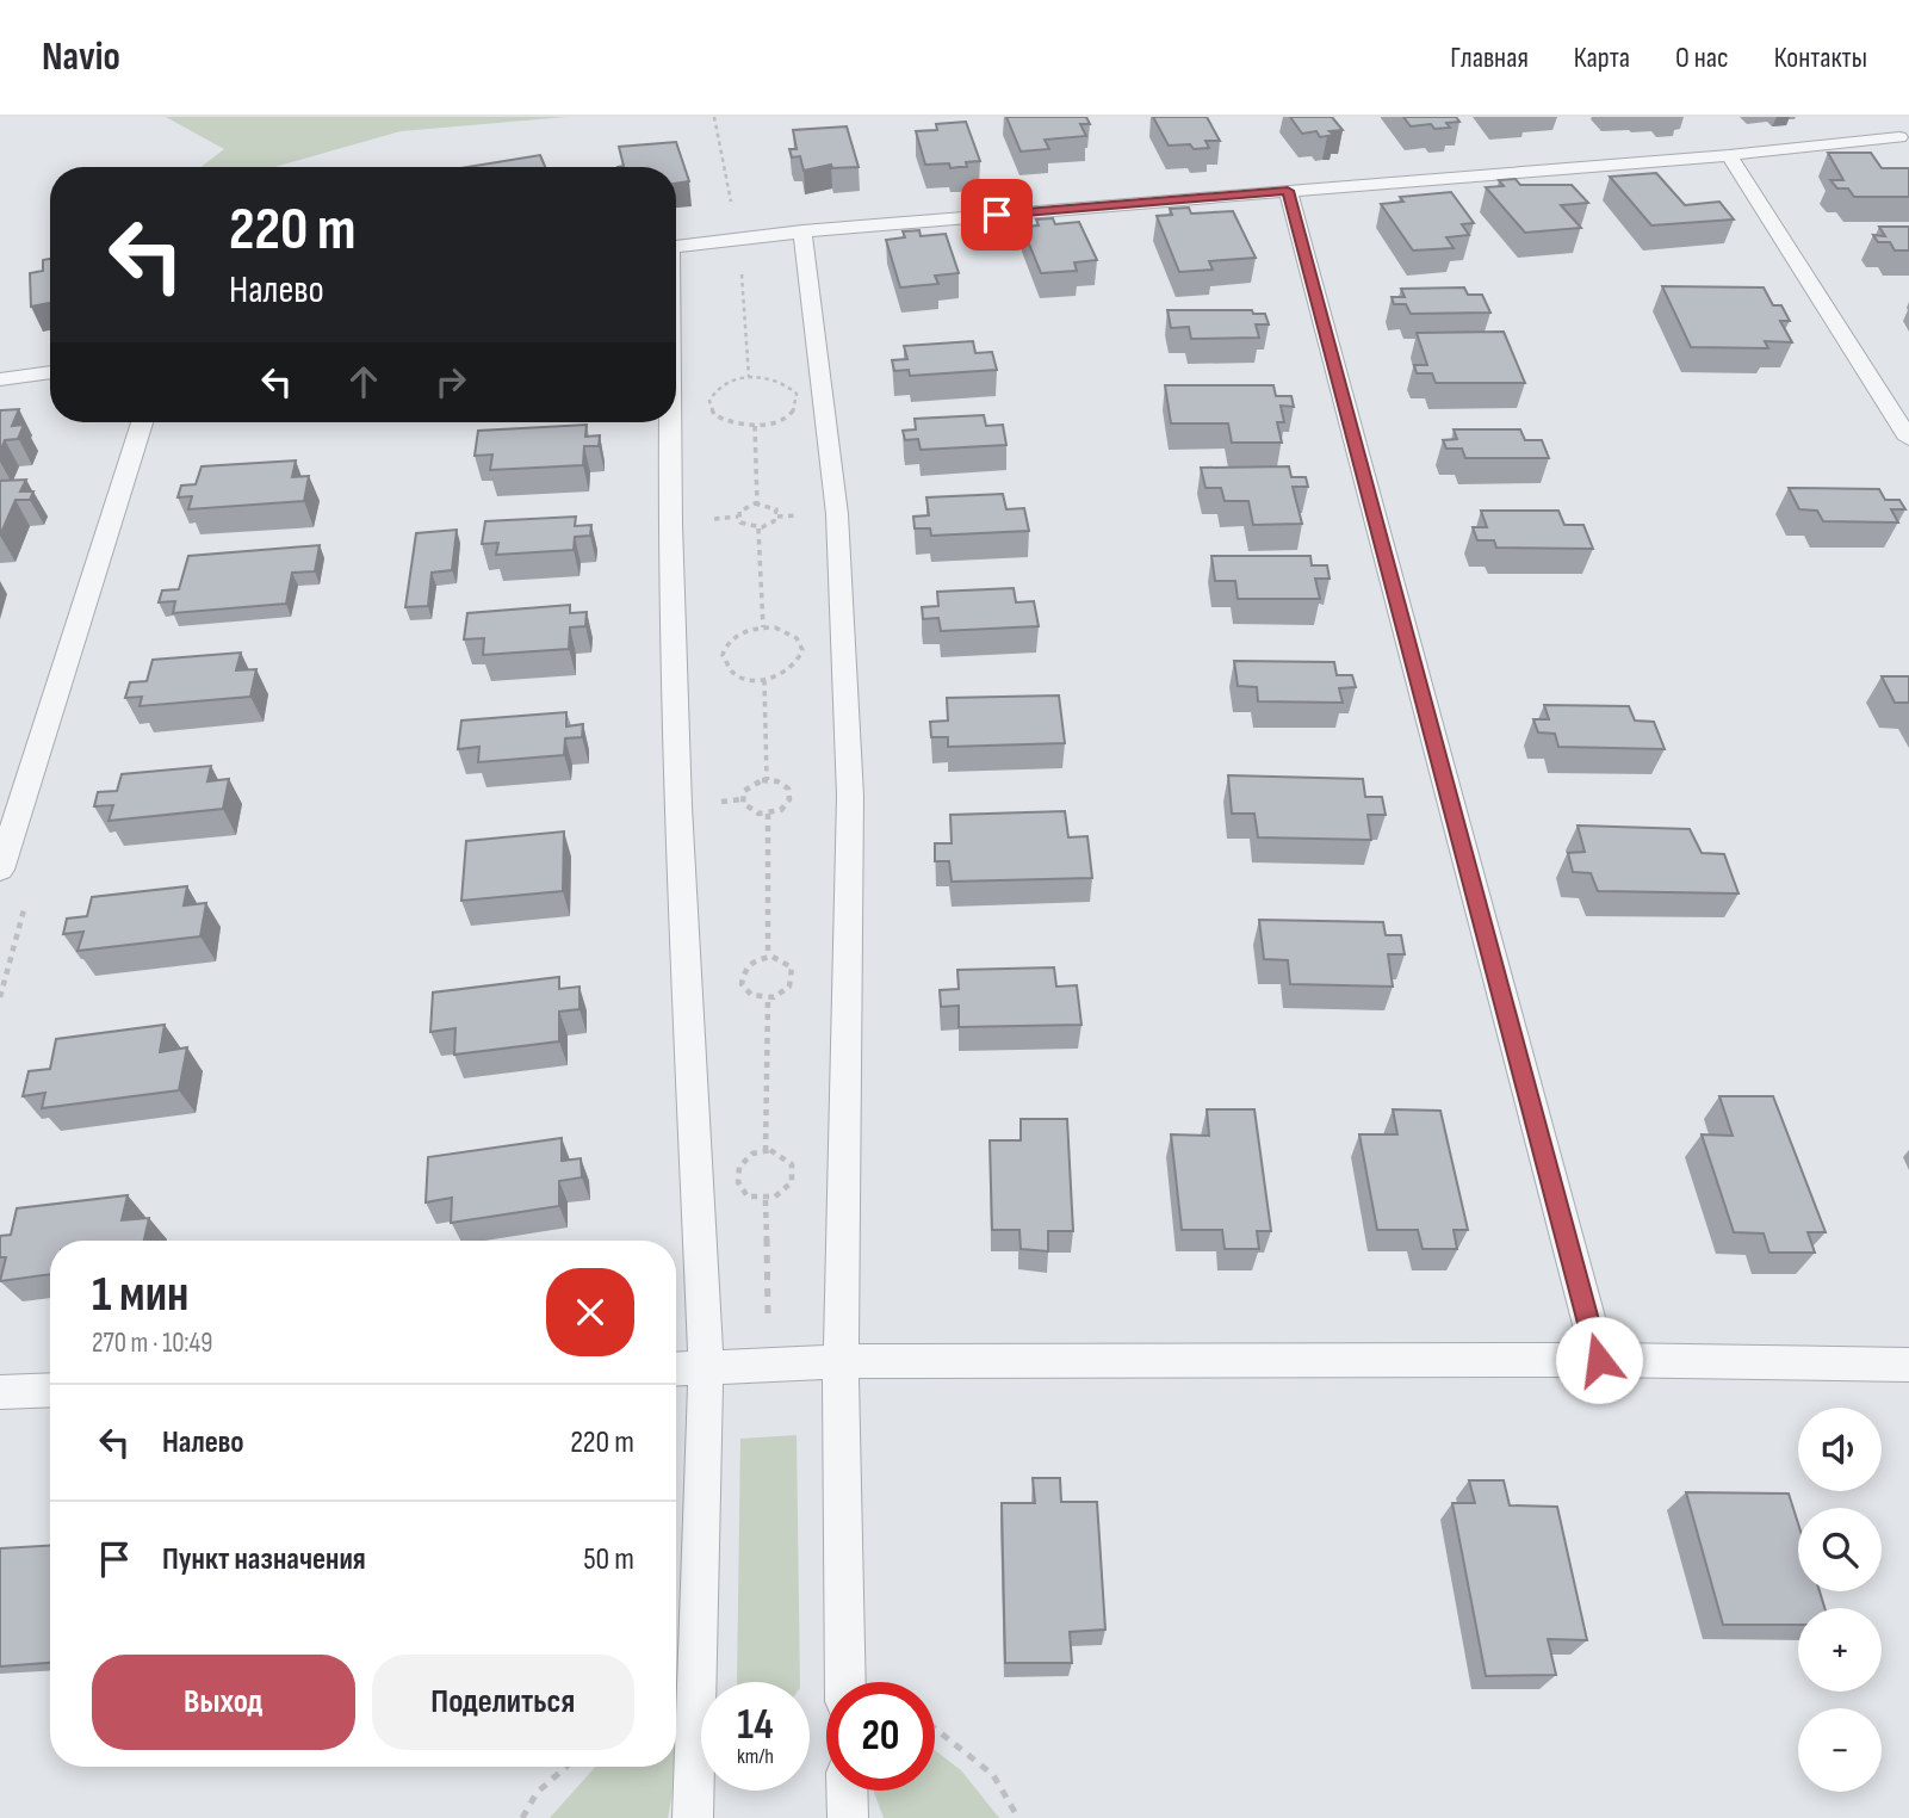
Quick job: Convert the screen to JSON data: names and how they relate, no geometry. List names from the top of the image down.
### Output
{
  "page": {
    "header": "Navio",
    "nav": [
      "Главная",
      "Карта",
      "О нас",
      "Контакты"
    ],
    "turn": ["220 m", "Налево"],
    "heading": ["1 мин", "270 m · 10:49"],
    "list": [
      {
        "name": "Налево",
        "value": "220 m"
      },
      {
        "name": "Пункт назначения",
        "value": "50 m"
      }
    ],
    "map_buttons": ["+", "−"],
    "buttons": ["Выход", "Поделиться"],
    "speed": "14 km/h",
    "limit": "20"
  }
}
